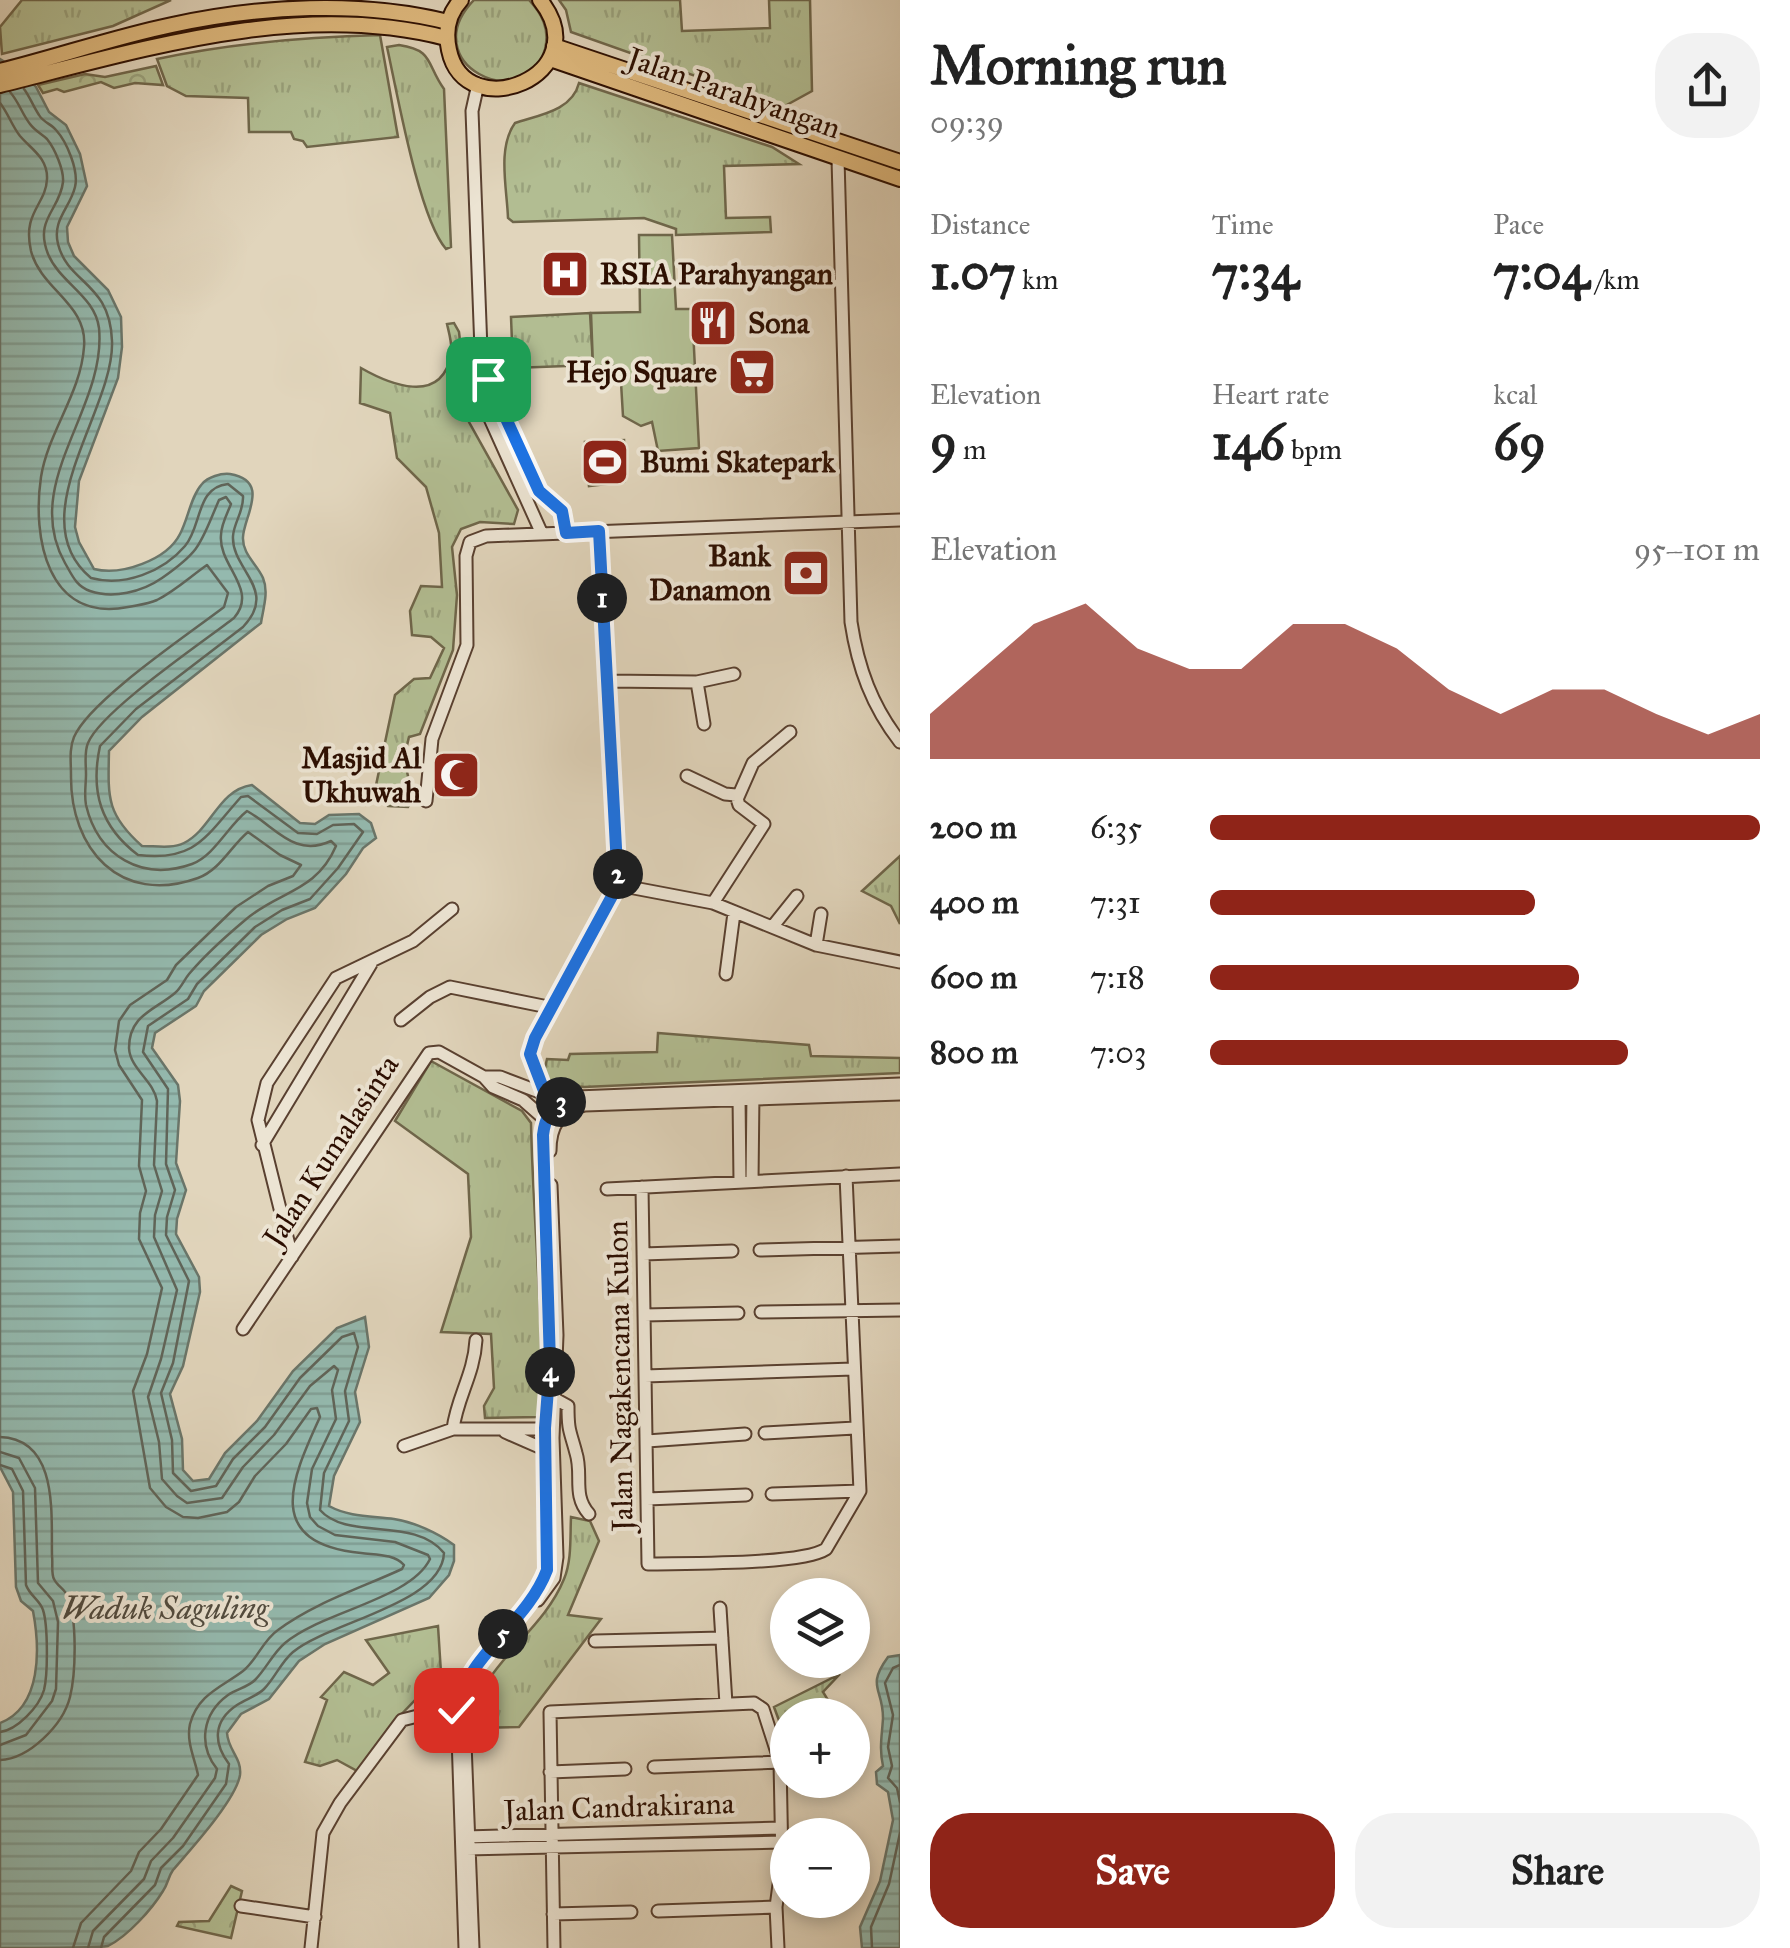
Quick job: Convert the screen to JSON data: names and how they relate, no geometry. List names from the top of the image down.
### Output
{
  "streets": {
    "main road": ["Jalan Parahyangan"],
    "street": ["Jalan Kumalasinta", "Jalan Nagakencana Kulon", "Jalan Candrakirana"]
  },
  "water": ["Waduk Saguling"],
  "places": {
    "hospital": ["RSIA Parahyangan"],
    "restaurant": ["Sona"],
    "supermarket": ["Hejo Square"],
    "sports": ["Bumi Skatepark"],
    "bank": ["Bank Danamon"],
    "mosque": ["Masjid Al Ukhuwah"]
  },
  "page": {
    "heading": ["Morning run", "09:39"],
    "stats": [
      ["Distance", "1.07 km"],
      ["Time", "7:34"],
      ["Pace", "7:04 /km"],
      ["Elevation", "9 m"],
      ["Heart rate", "146 bpm"],
      ["kcal", "69"]
    ],
    "chart": ["Elevation", "95–101 m"],
    "pins": [
      "1",
      "2",
      "3",
      "4",
      "5"
    ],
    "list": [
      {
        "name": "200 m",
        "note": "6:35"
      },
      {
        "name": "400 m",
        "note": "7:31"
      },
      {
        "name": "600 m",
        "note": "7:18"
      },
      {
        "name": "800 m",
        "note": "7:03"
      }
    ],
    "map_buttons": ["+", "−"],
    "buttons": ["Save", "Share"]
  }
}
